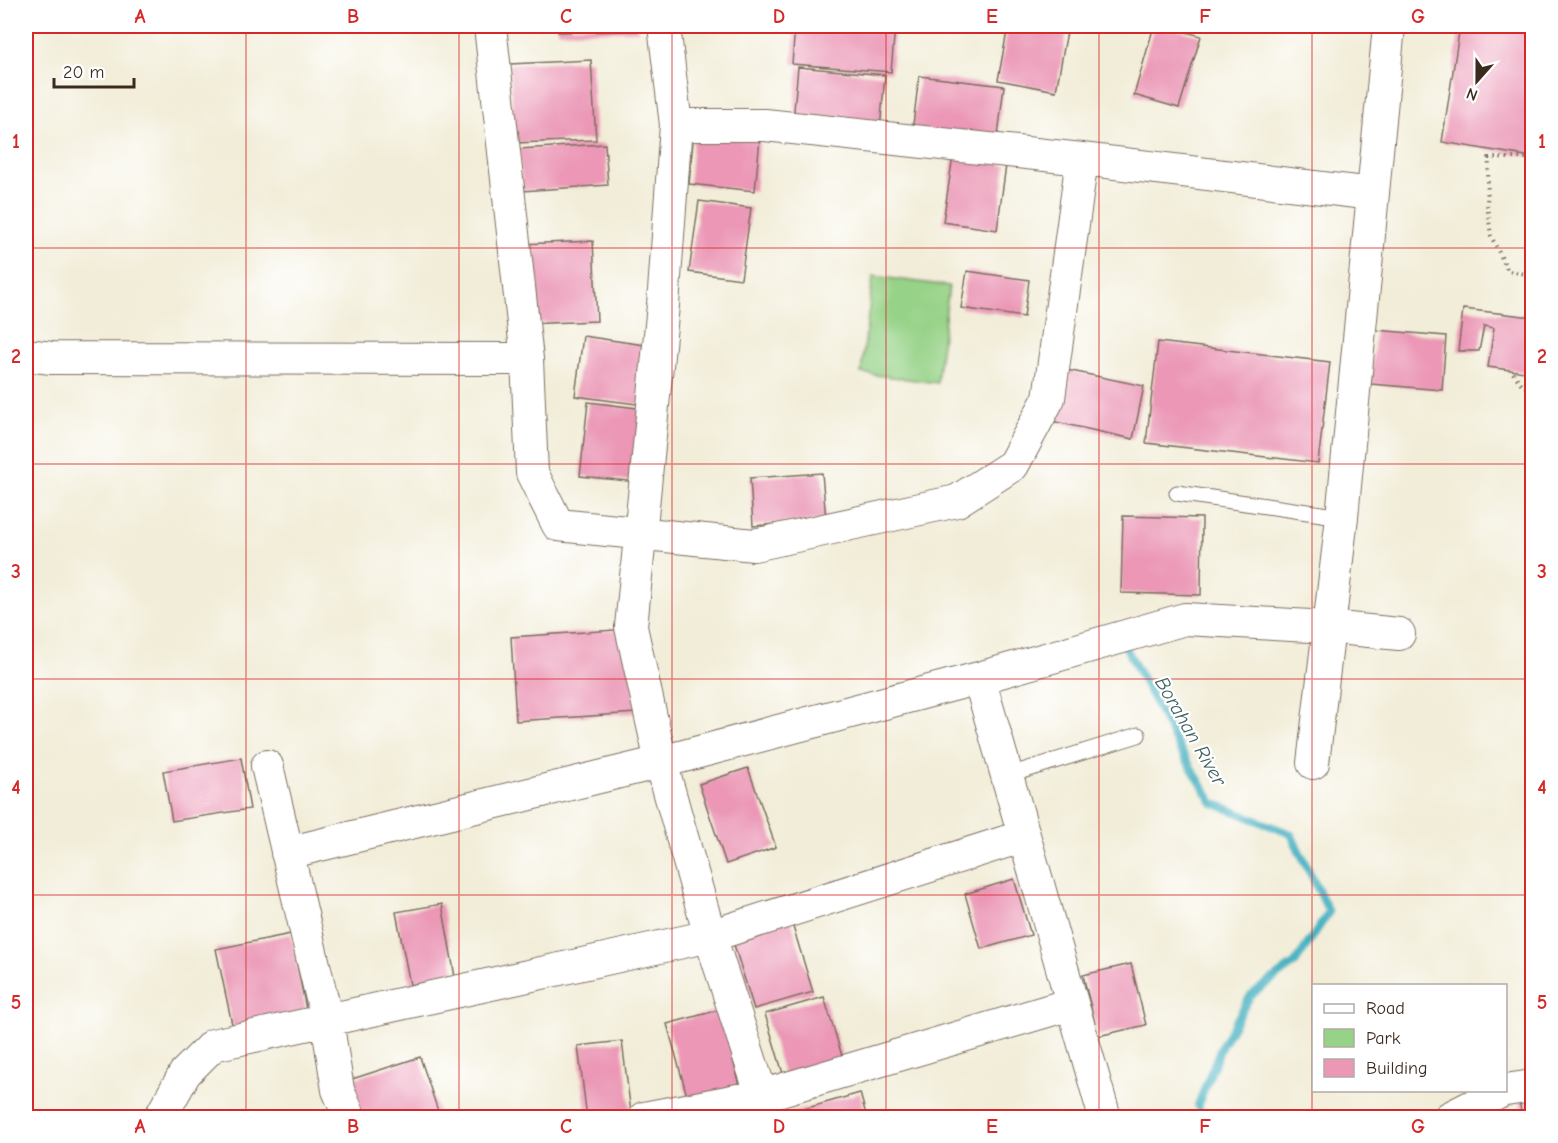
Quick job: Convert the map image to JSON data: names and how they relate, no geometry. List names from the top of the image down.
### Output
{
  "water": ["Borahan River"],
  "legend": ["Road", "Park", "Building"],
  "scale_bar": "20 m",
  "north": "bottom",
  "grid": {
    "columns": [
      "A",
      "B",
      "C",
      "D",
      "E",
      "F",
      "G"
    ],
    "rows": [
      "1",
      "2",
      "3",
      "4",
      "5"
    ]
  }
}
